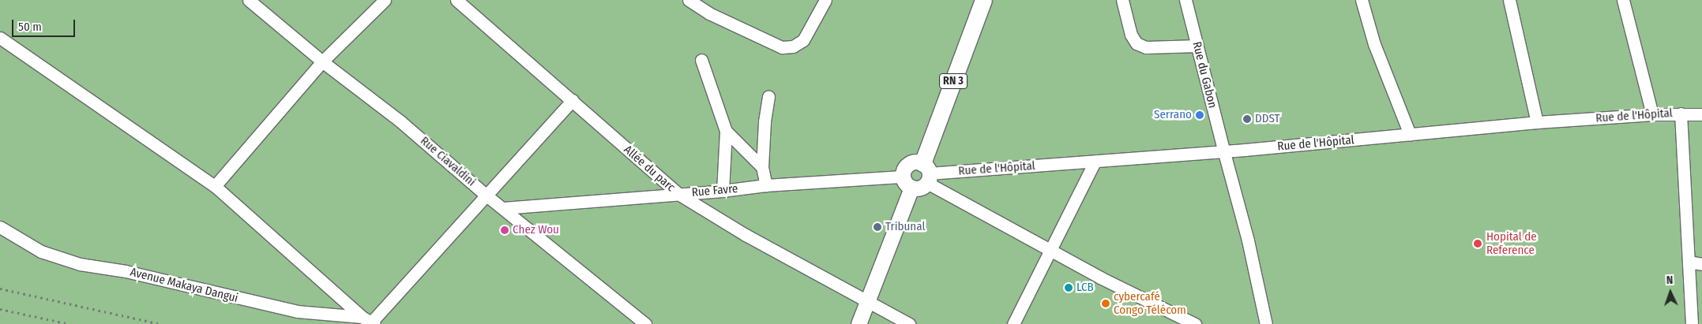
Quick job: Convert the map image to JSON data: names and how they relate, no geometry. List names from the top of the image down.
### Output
{
  "streets": {
    "highway": ["RN 3"],
    "street": [
      "Rue du Gabon",
      "Rue de l'Hôpital",
      "Rue Ciavaldini",
      "Allée du parc",
      "Rue Favre",
      "Avenue Makaya Dangui"
    ]
  },
  "crossings": [
    ["Rue du Gabon", "Rue de l'Hôpital"],
    ["RN 3", "Rue de l'Hôpital"],
    ["Rue Ciavaldini", "Rue Favre"],
    ["Allée du parc", "Rue Favre"]
  ],
  "places": [
    "Serrano",
    "DDST",
    "Tribunal",
    "Chez Wou",
    "Hopital de Reference",
    "LCB",
    "cybercafé Congo Télécom"
  ],
  "scale_bar": "50 m",
  "north": "top"
}
